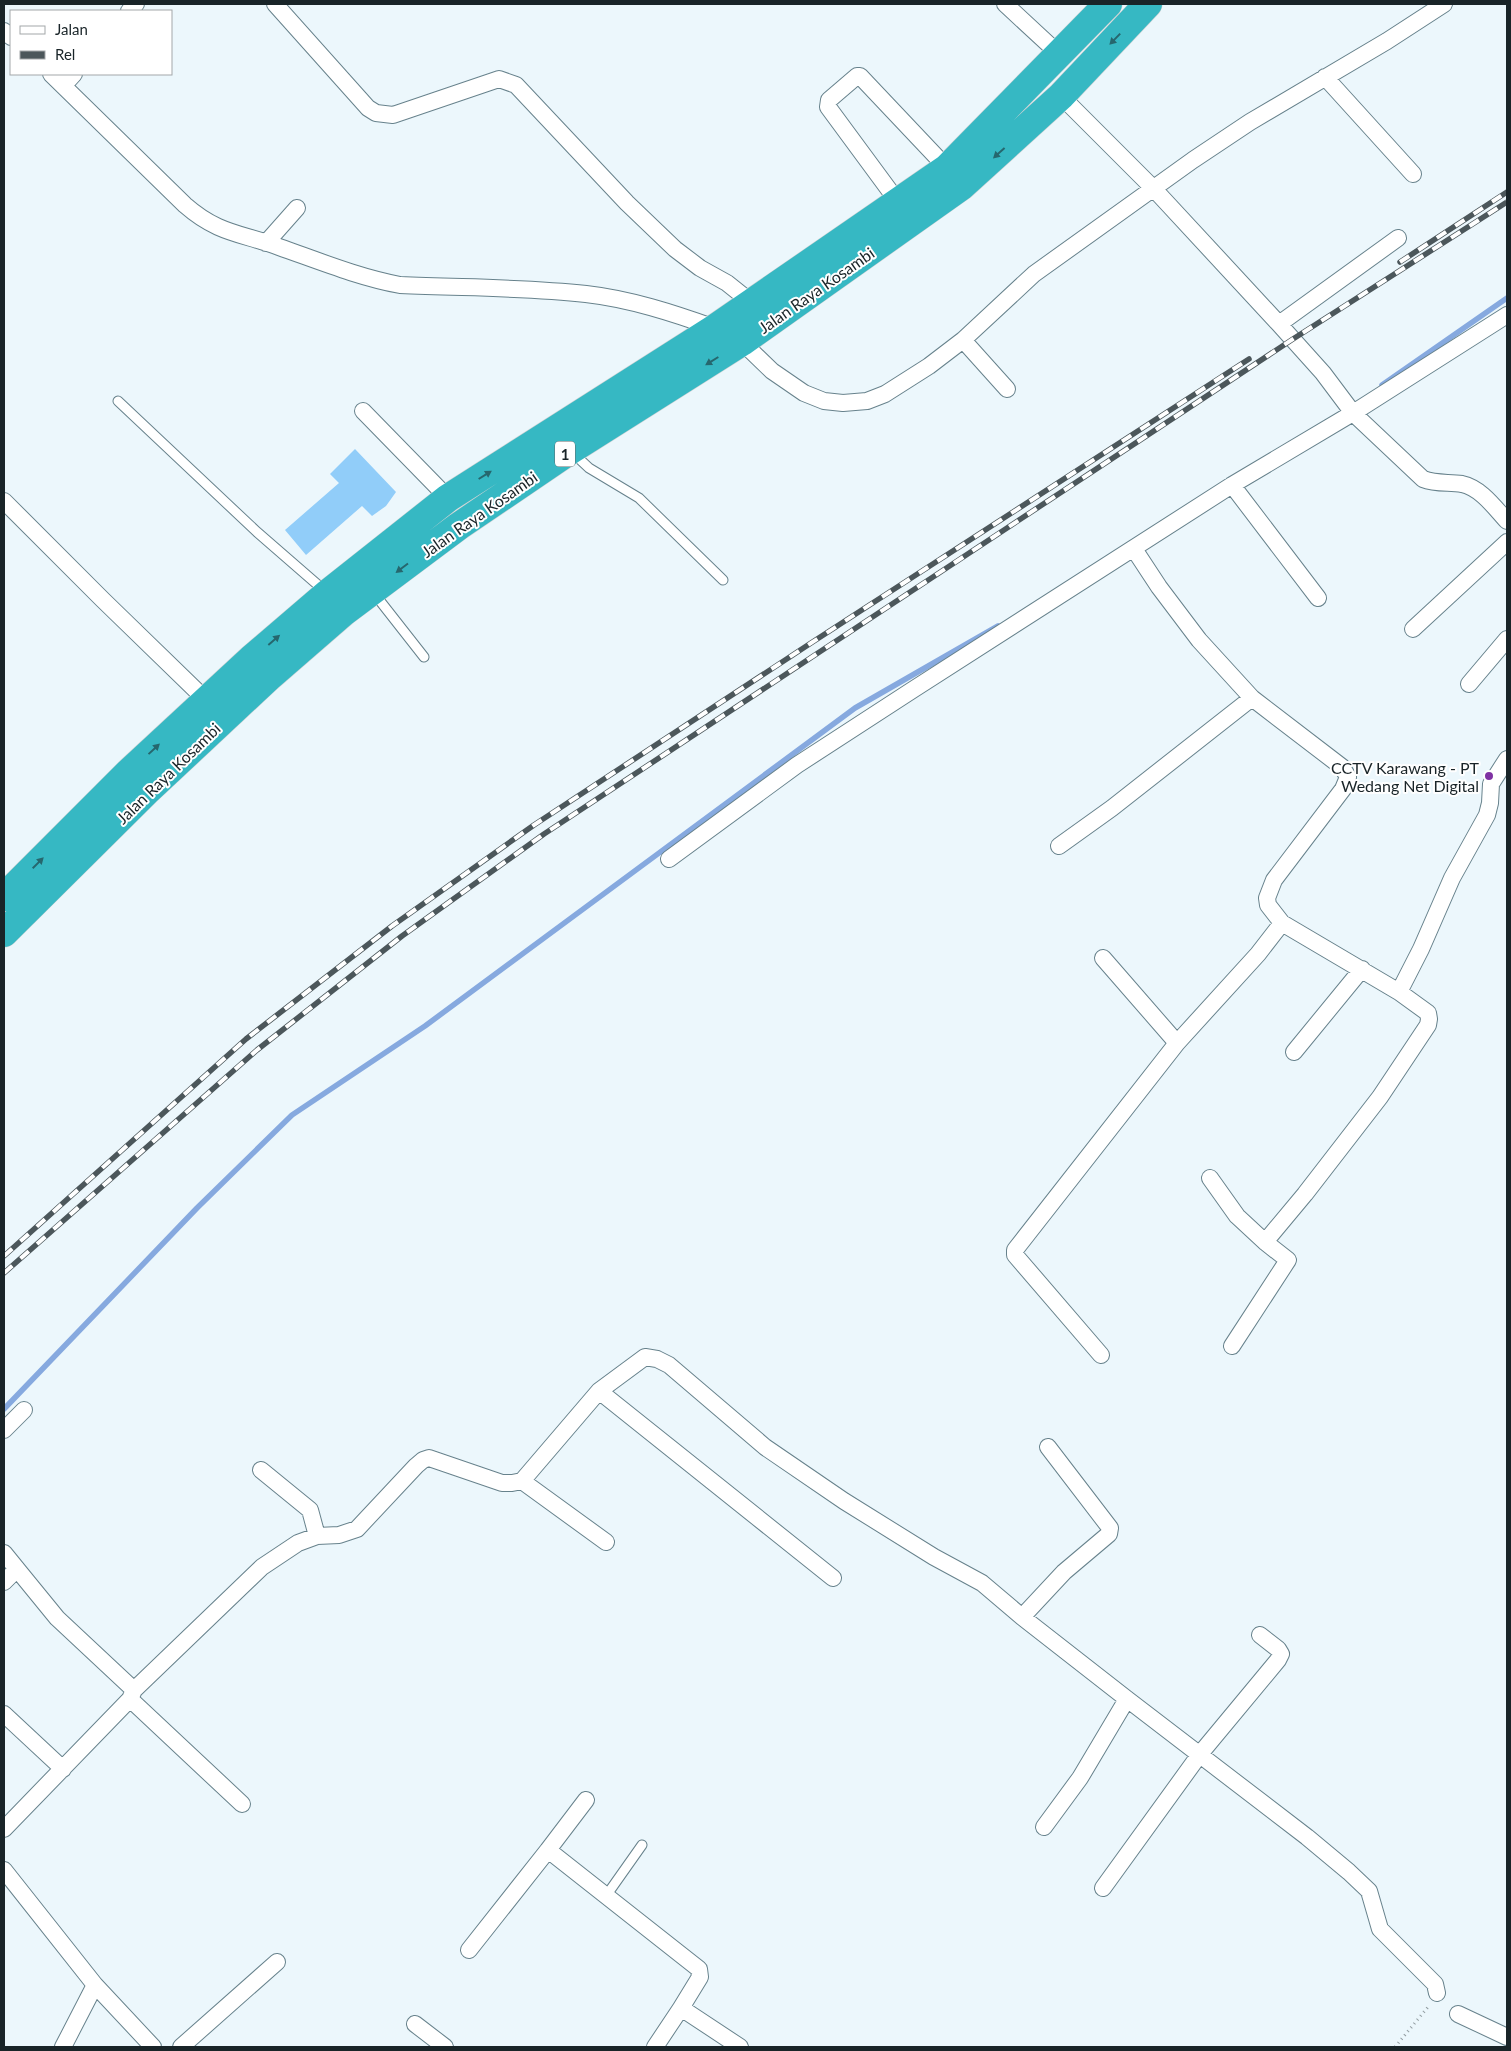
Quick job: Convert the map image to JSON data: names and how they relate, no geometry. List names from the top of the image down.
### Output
{
  "streets": {
    "highway": ["Jalan Raya Kosambi", "1"]
  },
  "places": ["CCTV Karawang - PT Wedang Net Digital"],
  "legend": ["Jalan", "Rel"]
}
